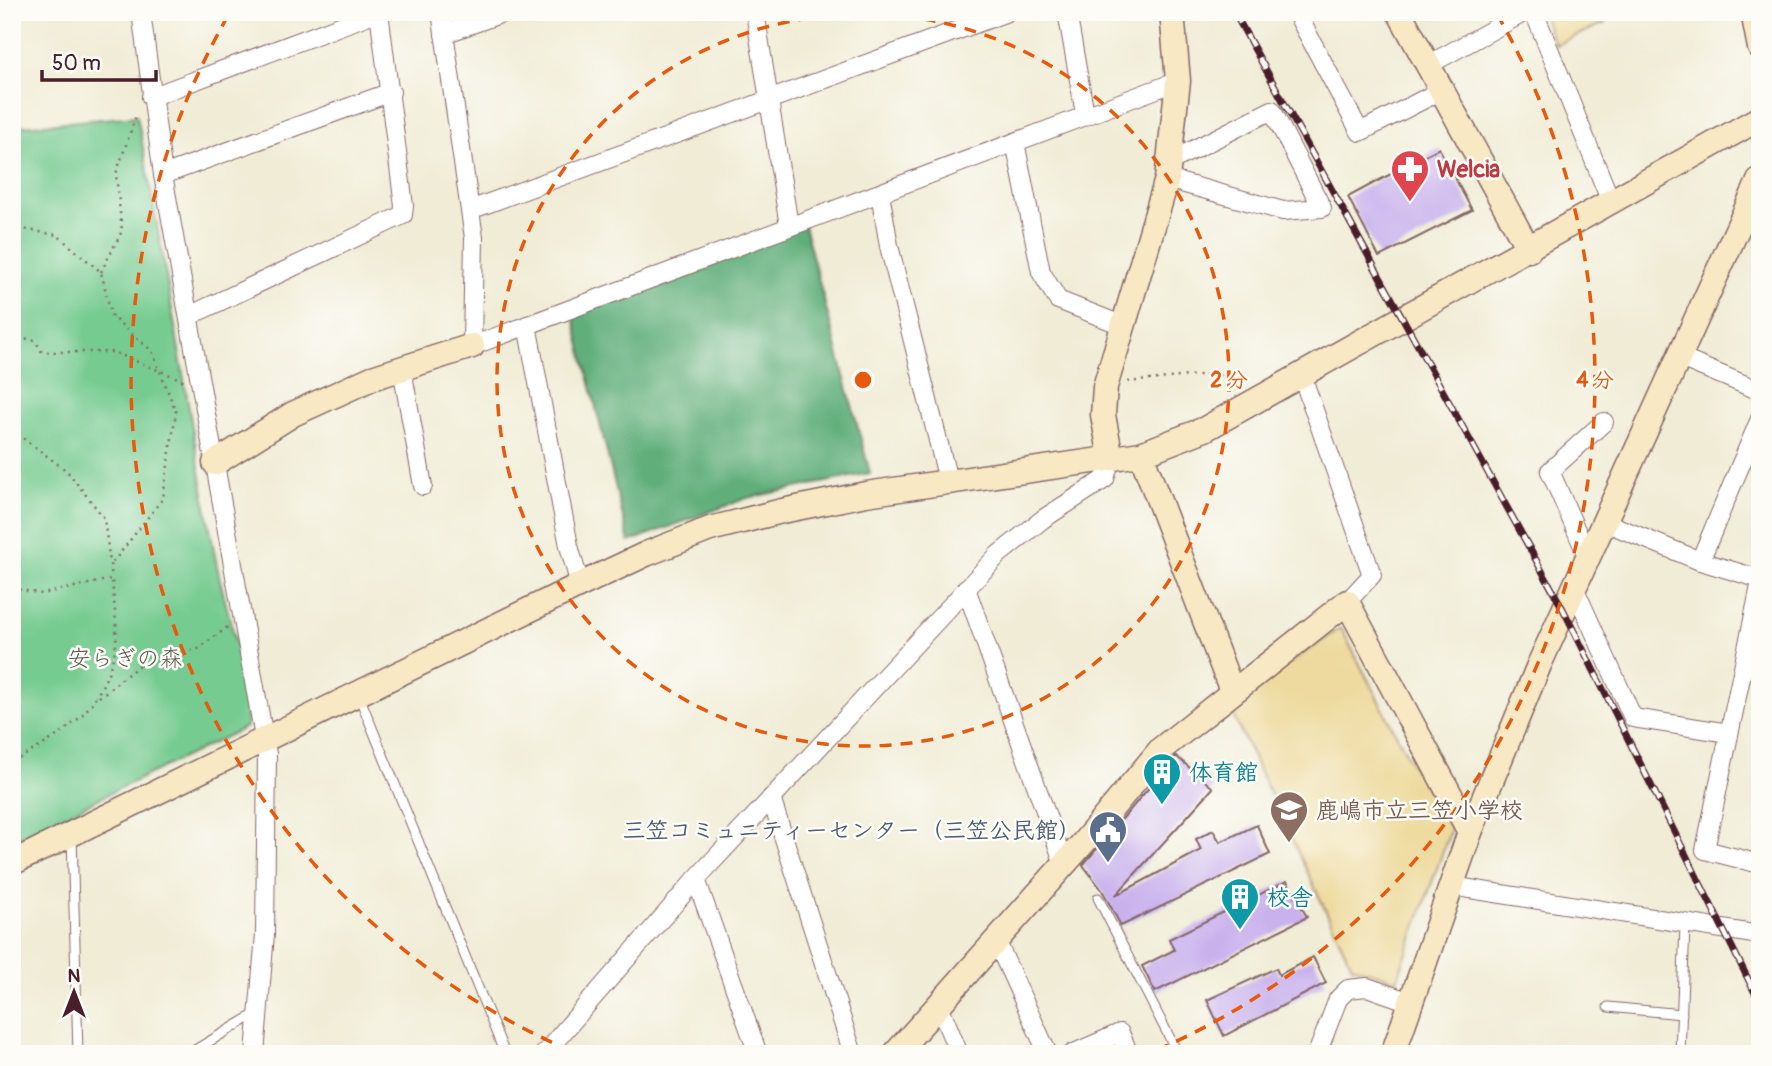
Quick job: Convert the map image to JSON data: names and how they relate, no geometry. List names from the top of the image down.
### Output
{
  "parks": ["安らぎの森"],
  "places": {
    "pharmacy": ["Welcia"],
    "building": ["体育館", "校舎"],
    "school or university": ["鹿嶋市立三笠小学校"],
    "public building": ["三笠コミュニティーセンター（三笠公民館）"]
  },
  "scale_bar": "50 m",
  "north": "top",
  "rings": ["2 分", "4 分"]
}
